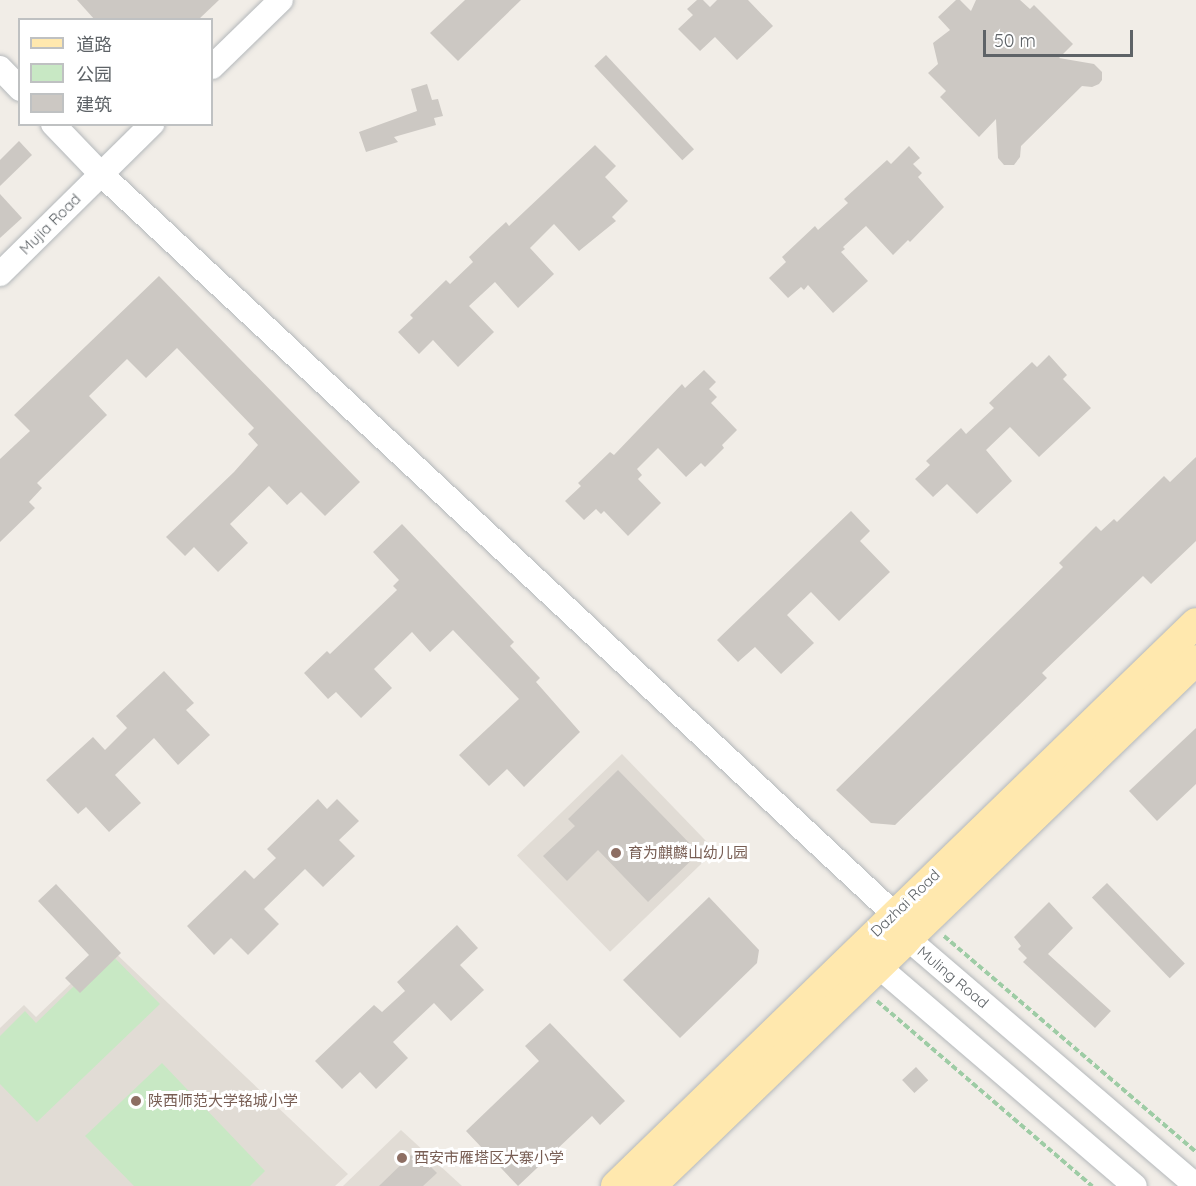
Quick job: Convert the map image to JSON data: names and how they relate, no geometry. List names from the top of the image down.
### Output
{
  "streets": {
    "main road": ["Dazhai Road"],
    "street": ["Mujia Road", "Muling Road"]
  },
  "crossings": [
    ["Mujia Road", "Muling Road"],
    ["Dazhai Road", "Muling Road"]
  ],
  "places": ["育为麒麟山幼儿园", "陕西师范大学铭城小学", "西安市雁塔区大寨小学"],
  "legend": ["道路", "公园", "建筑"],
  "scale_bar": "50 m"
}
